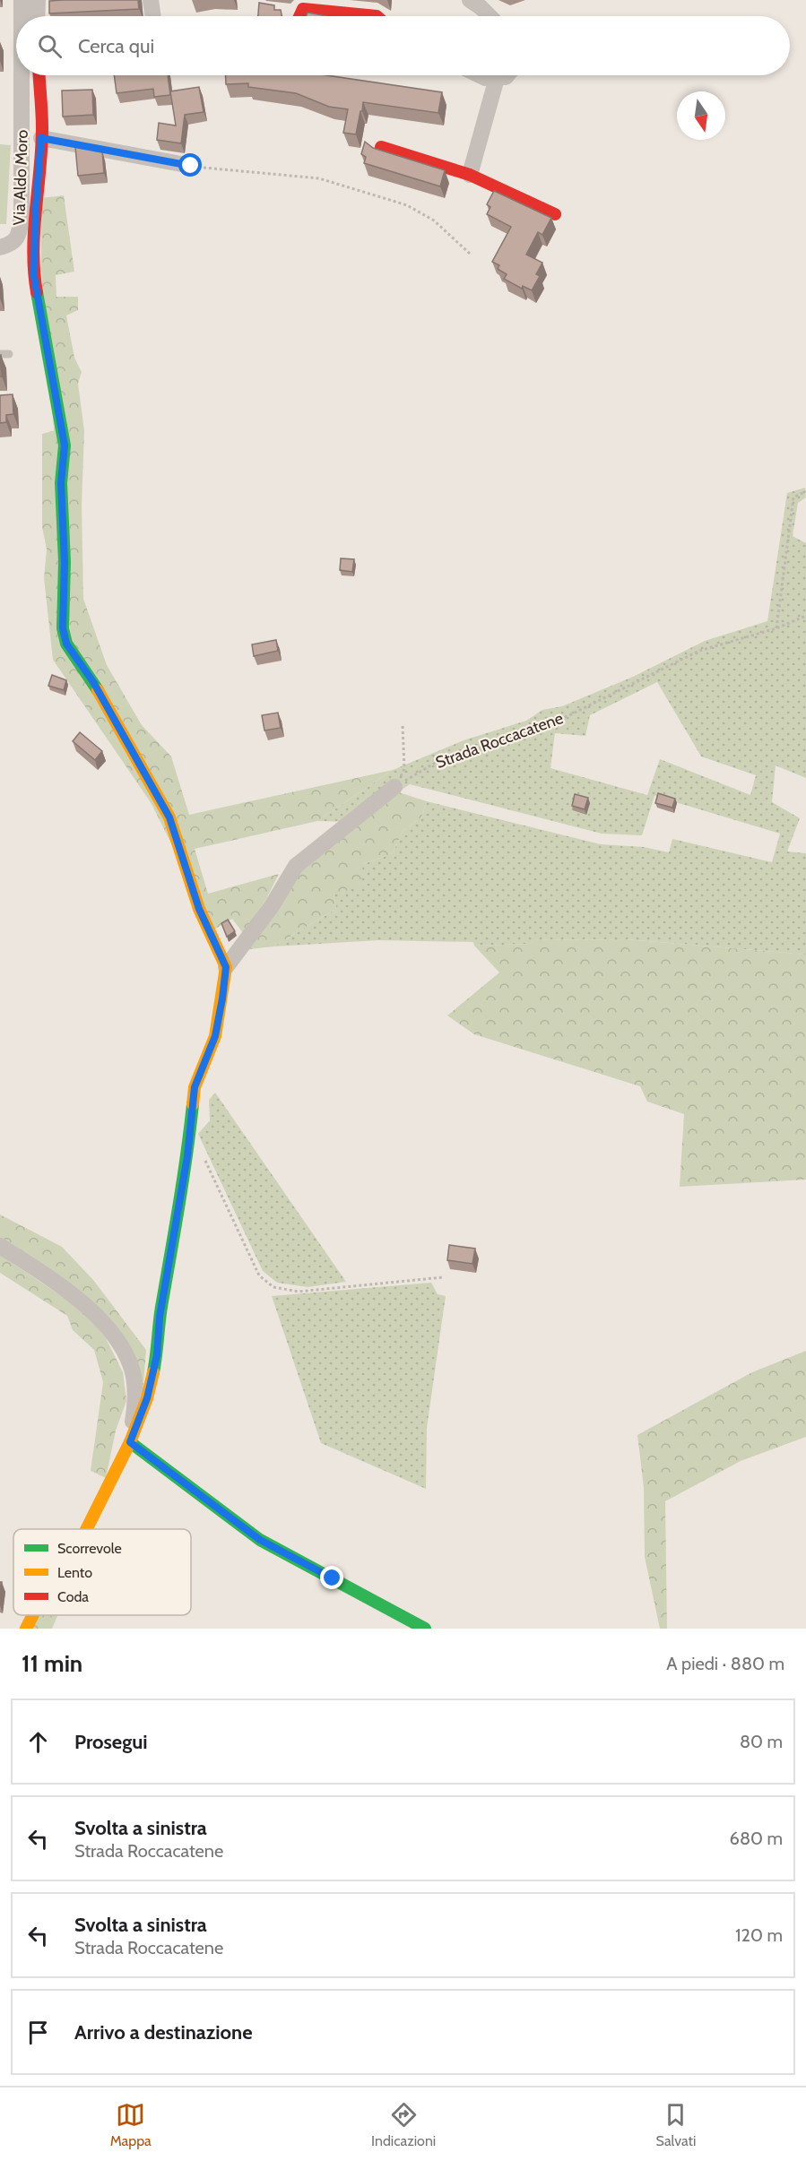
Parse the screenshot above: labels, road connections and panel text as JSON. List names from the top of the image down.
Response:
{
  "streets": {
    "street": ["Via Aldo Moro"],
    "path": ["Strada Roccacatene"]
  },
  "legend": ["Scorrevole", "Lento", "Coda"],
  "north": "bottom",
  "page": {
    "search": "Cerca qui",
    "heading": ["11 min", "A piedi · 880 m"],
    "list": [
      ["Prosegui", "80 m"],
      ["Svolta a sinistra", "Strada Roccacatene", "680 m"],
      ["Svolta a sinistra", "Strada Roccacatene", "120 m"],
      "Arrivo a destinazione"
    ],
    "nav": ["Mappa", "Indicazioni", "Salvati"]
  }
}
